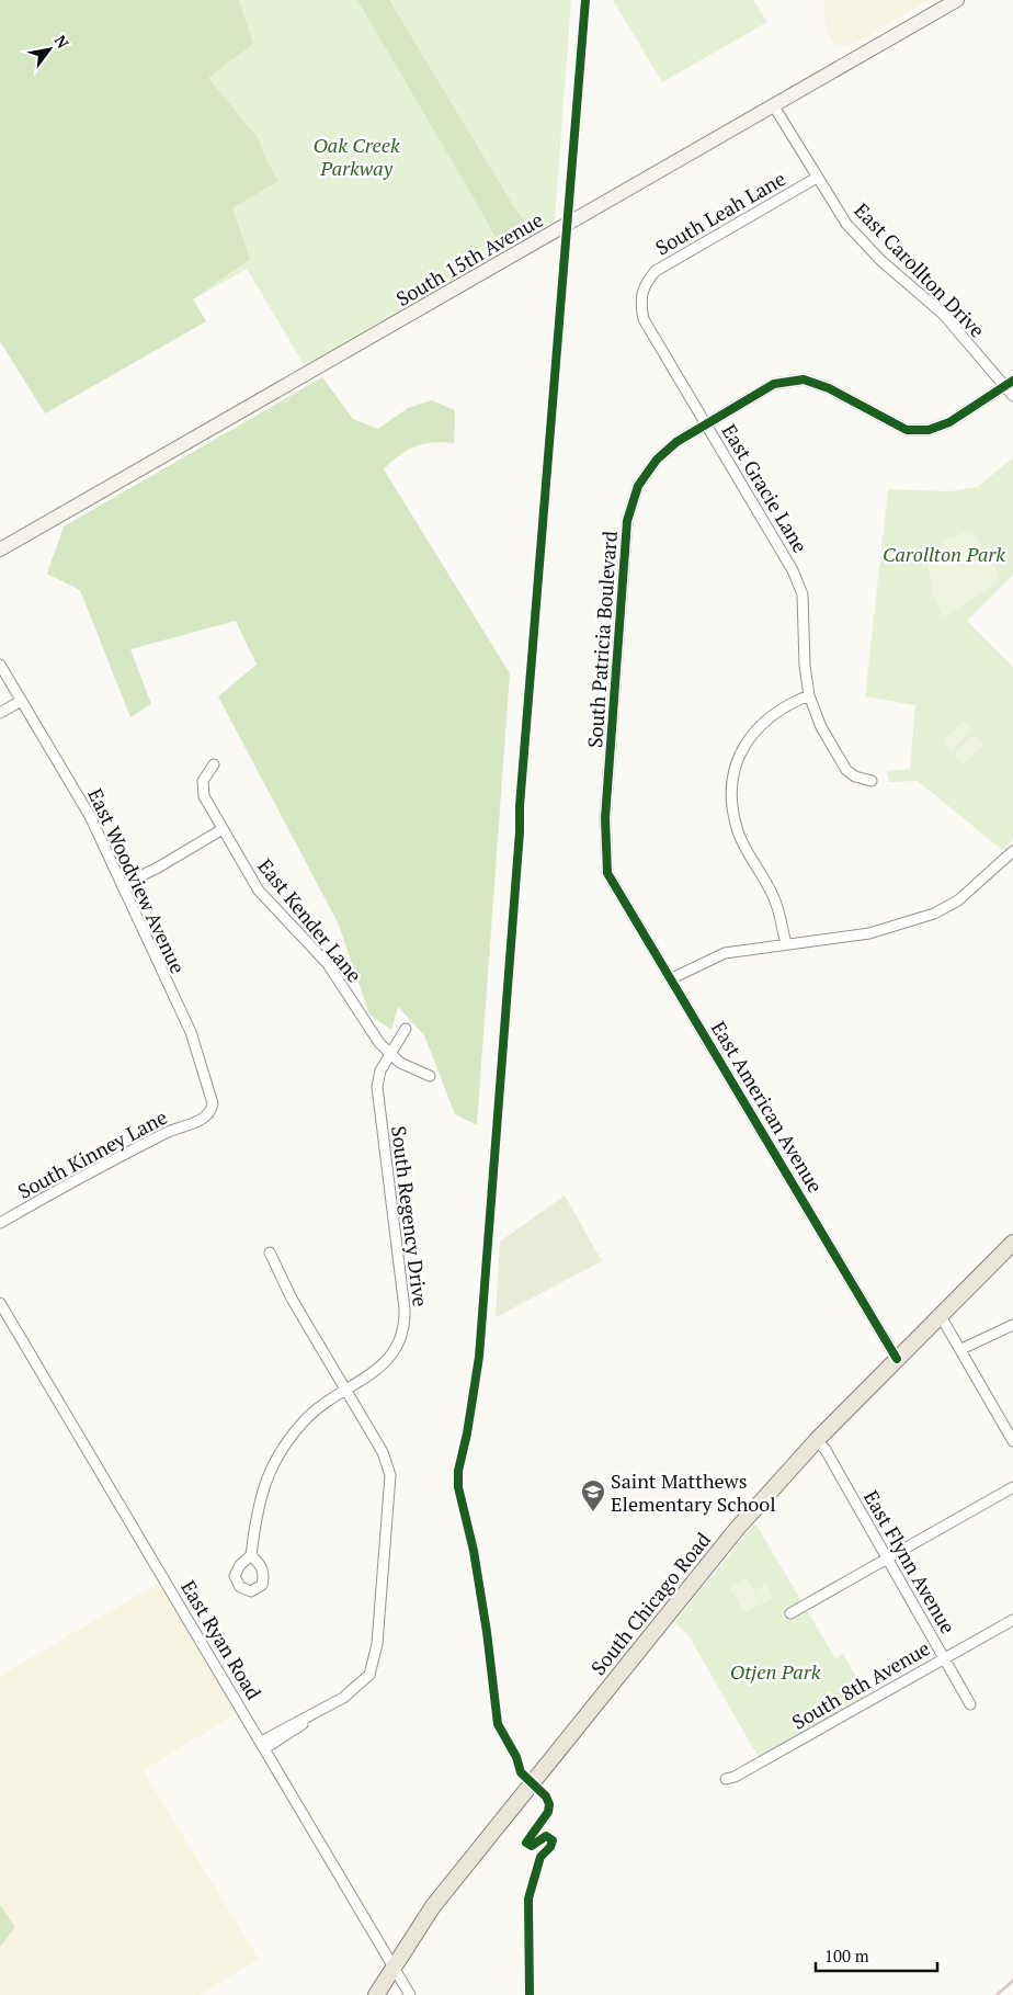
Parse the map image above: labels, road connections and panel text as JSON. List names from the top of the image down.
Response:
{
  "streets": {
    "main road": ["South Chicago Road"],
    "street": [
      "South Leah Lane",
      "South 15th Avenue",
      "East Carollton Drive",
      "East Gracie Lane",
      "South Patricia Boulevard",
      "East Woodview Avenue",
      "East Kender Lane",
      "East American Avenue",
      "South Kinney Lane",
      "South Regency Drive",
      "East Flynn Avenue",
      "East Ryan Road",
      "South 8th Avenue"
    ]
  },
  "crossings": [
    ["South Leah Lane", "East Carollton Drive"],
    ["South Leah Lane", "East Gracie Lane"],
    ["South 15th Avenue", "East Carollton Drive"],
    ["East Carollton Drive", "South Patricia Boulevard"],
    ["East Gracie Lane", "South Patricia Boulevard"],
    ["South Patricia Boulevard", "East American Avenue"],
    ["East Woodview Avenue", "South Kinney Lane"],
    ["East Kender Lane", "South Regency Drive"],
    ["East American Avenue", "South Chicago Road"],
    ["East Flynn Avenue", "South Chicago Road"],
    ["East Flynn Avenue", "South 8th Avenue"],
    ["South Chicago Road", "East Ryan Road"]
  ],
  "parks": ["Oak Creek Parkway", "Carollton Park", "Otjen Park"],
  "places": {
    "school or university": ["Saint Matthews Elementary School"]
  },
  "scale_bar": "100 m",
  "north": "top right"
}
